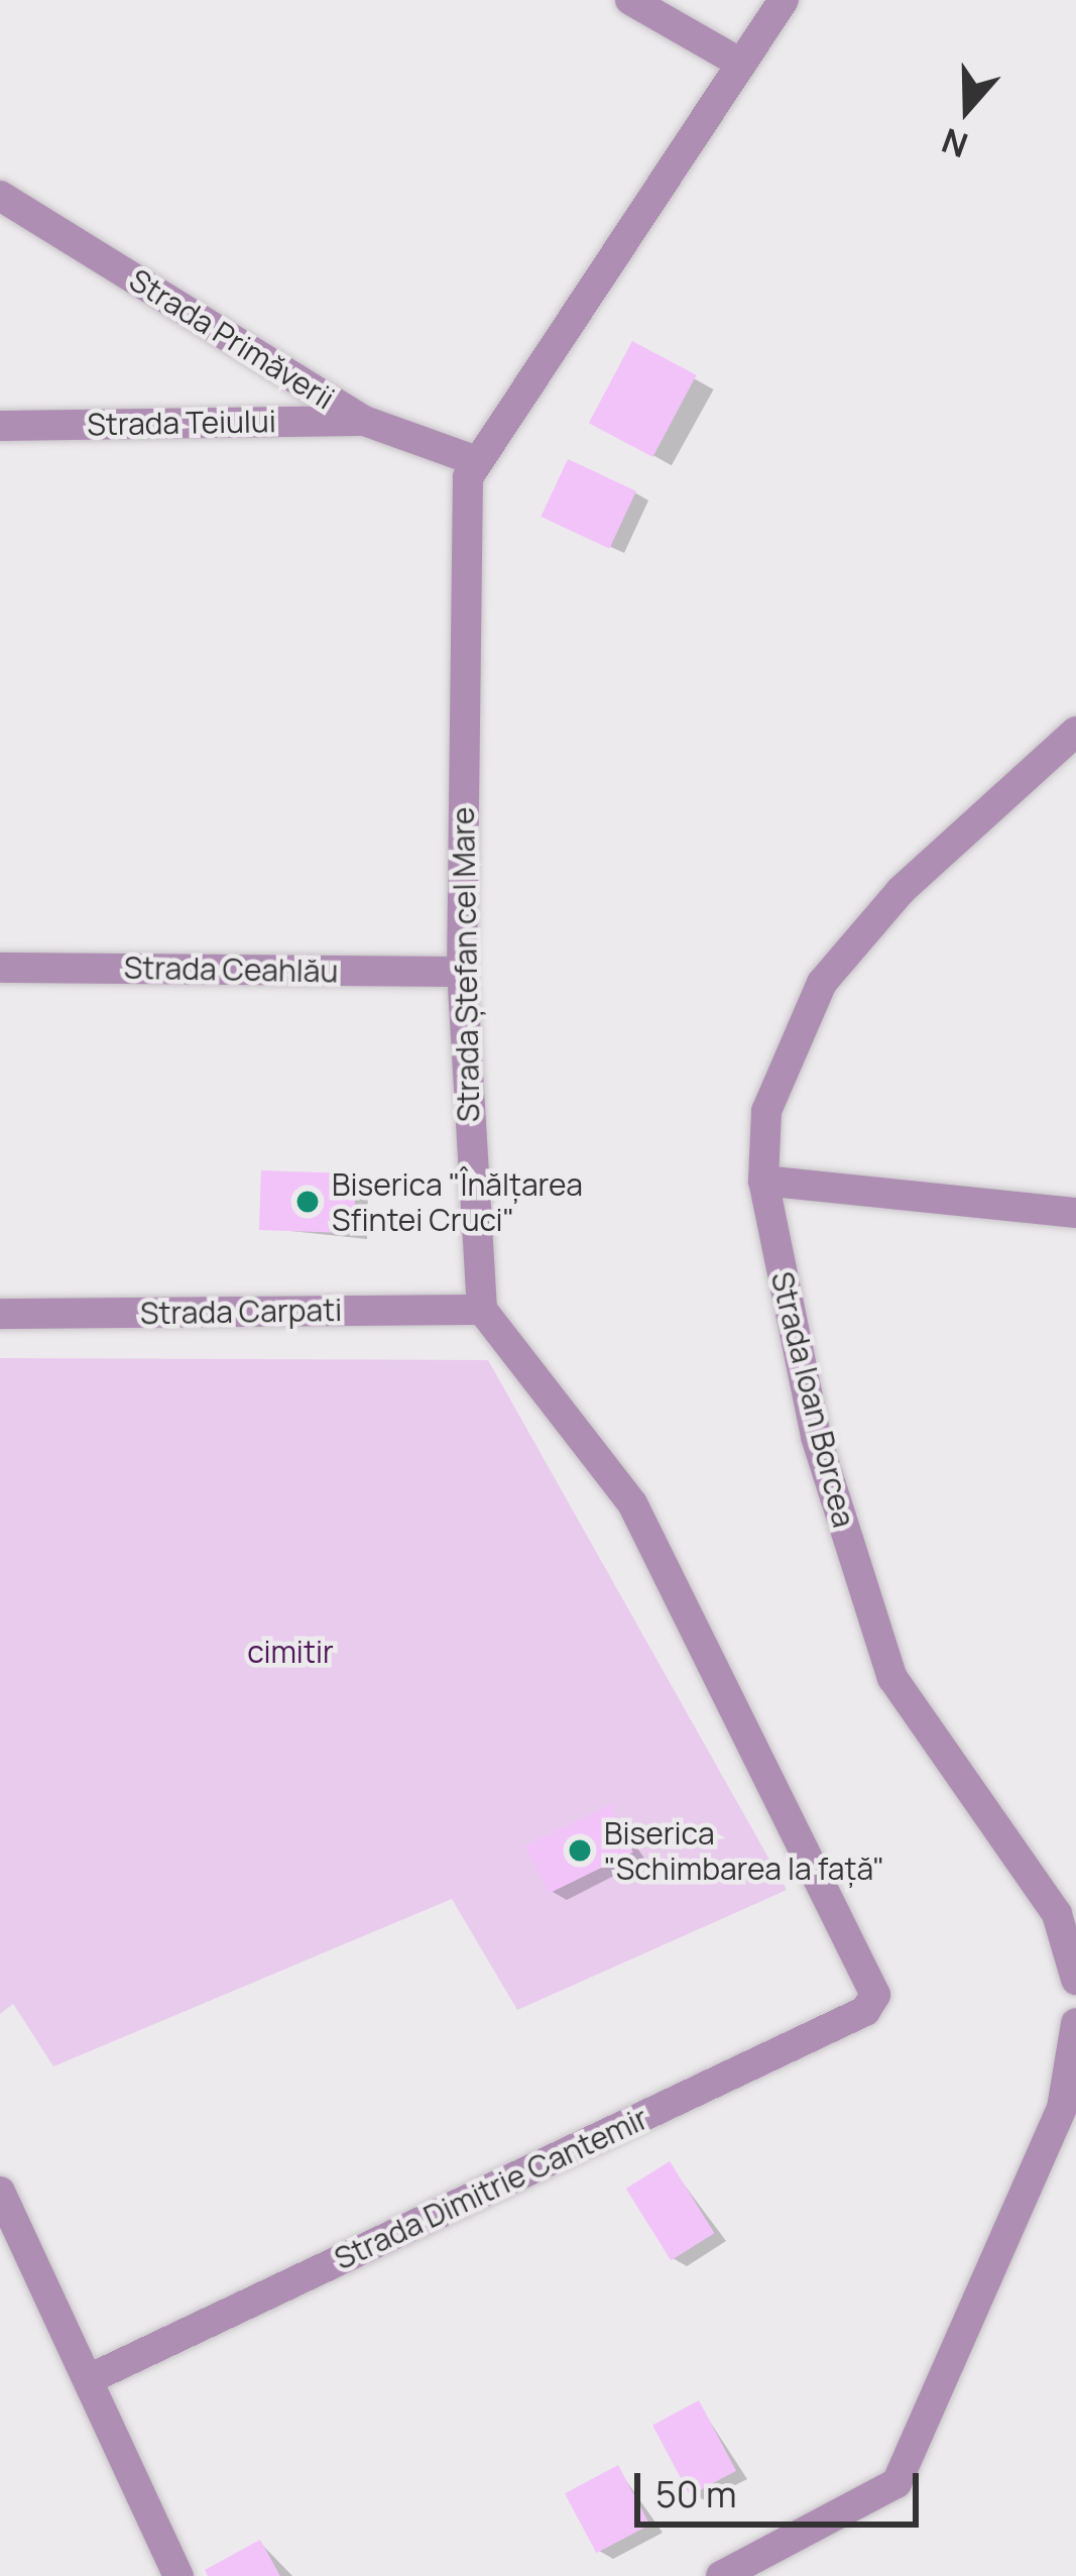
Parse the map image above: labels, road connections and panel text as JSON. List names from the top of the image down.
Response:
{
  "streets": {
    "street": [
      "Strada Primăverii",
      "Strada Teiului",
      "Strada Ștefan cel Mare",
      "Strada Ceahlău",
      "Strada Carpati",
      "Strada Ioan Borcea",
      "Strada Dimitrie Cantemir"
    ]
  },
  "crossings": [
    ["Strada Primăverii", "Strada Teiului"],
    ["Strada Primăverii", "Strada Ștefan cel Mare"],
    ["Strada Ștefan cel Mare", "Strada Ceahlău"],
    ["Strada Ștefan cel Mare", "Strada Carpati"],
    ["Strada Ștefan cel Mare", "Strada Dimitrie Cantemir"],
    ["Strada Carpati", "Strada Dimitrie Cantemir"]
  ],
  "parks": ["cimitir"],
  "places": ["Biserica \"Înălțarea Sfintei Cruci\"", "Biserica \"Schimbarea la față\""],
  "scale_bar": "50 m",
  "north": "bottom"
}
